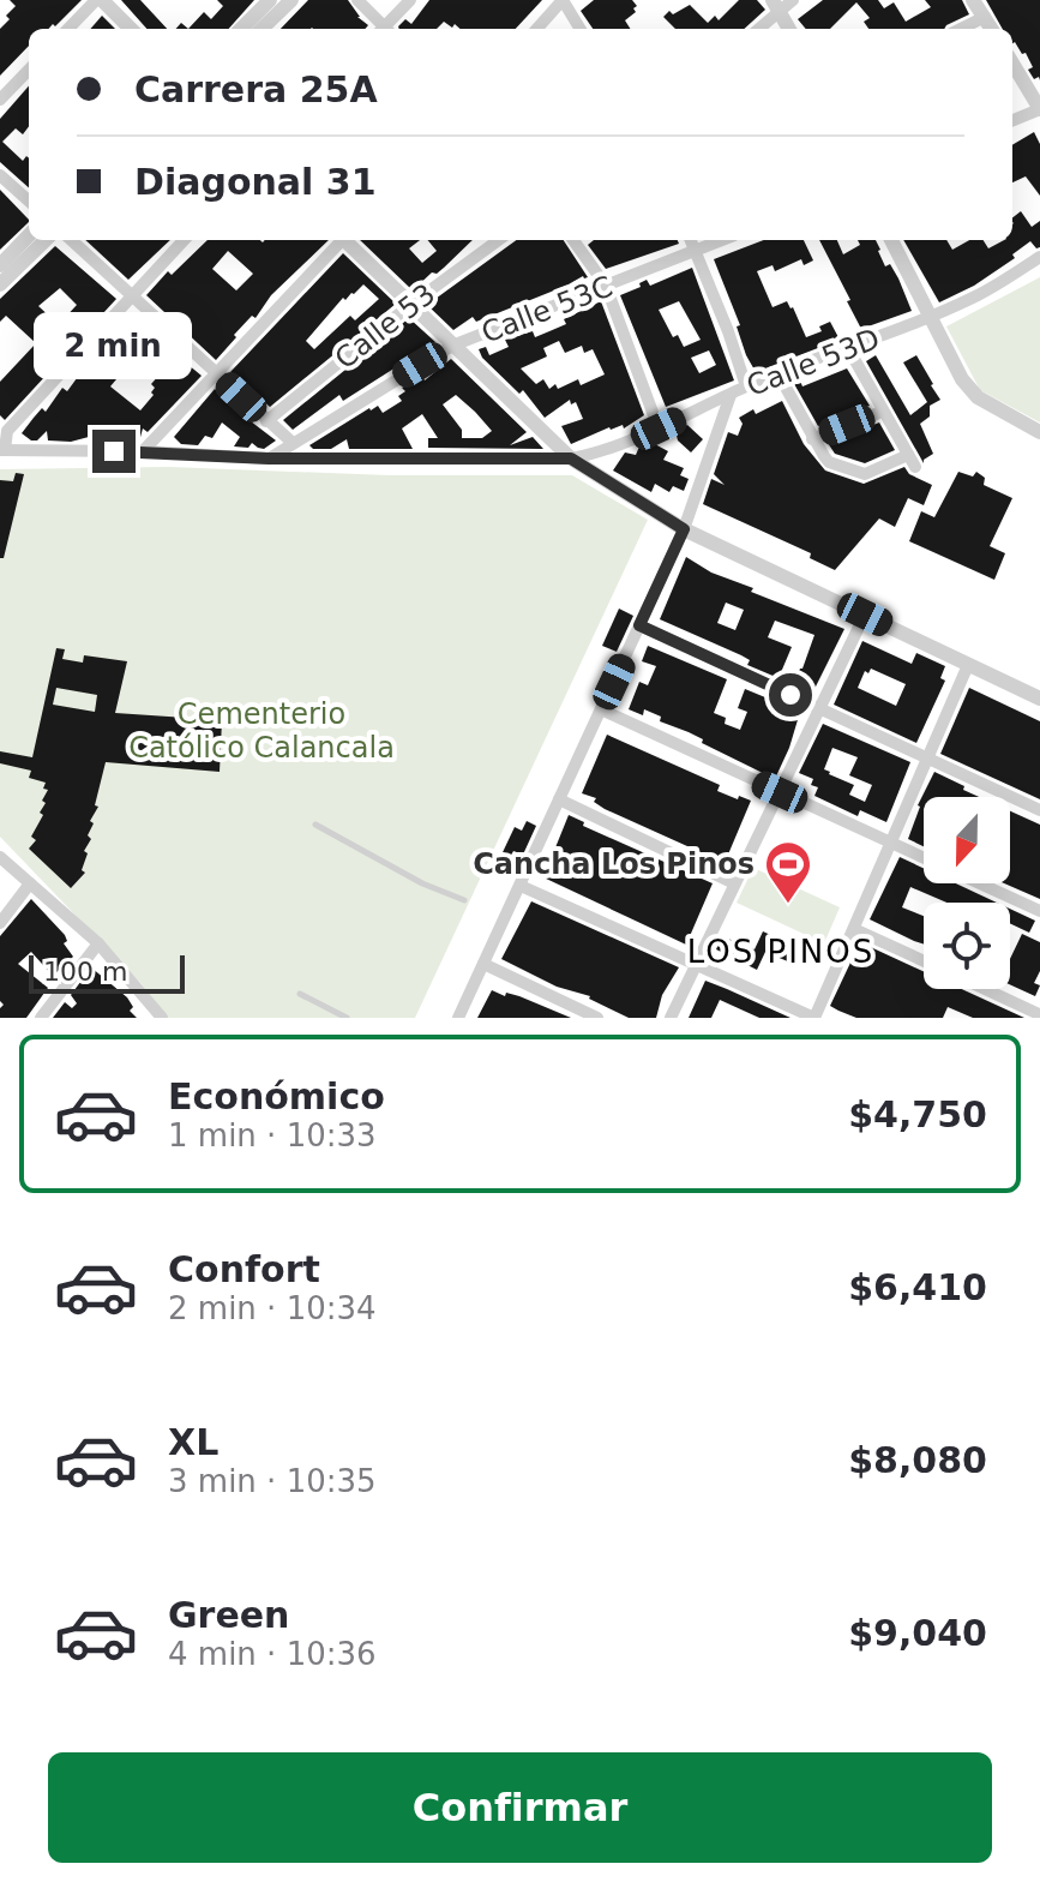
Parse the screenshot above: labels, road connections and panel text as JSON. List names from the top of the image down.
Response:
{
  "streets": {
    "street": ["Calle 53C", "Calle 53", "Calle 53D"]
  },
  "districts": ["LOS PINOS"],
  "parks": ["Cementerio Católico Calancala"],
  "places": {
    "sports": ["Cancha Los Pinos"]
  },
  "scale_bar": "100 m",
  "north": "bottom",
  "page": {
    "banner": ["Carrera 25A", "Diagonal 31"],
    "bubble": "2 min",
    "scale": "100 m",
    "list": [
      {
        "name": "Económico",
        "note": "1 min · 10:33",
        "value": "$4,750"
      },
      {
        "name": "Confort",
        "note": "2 min · 10:34",
        "value": "$6,410"
      },
      {
        "name": "XL",
        "note": "3 min · 10:35",
        "value": "$8,080"
      },
      {
        "name": "Green",
        "note": "4 min · 10:36",
        "value": "$9,040"
      }
    ],
    "buttons": "Confirmar"
  }
}
